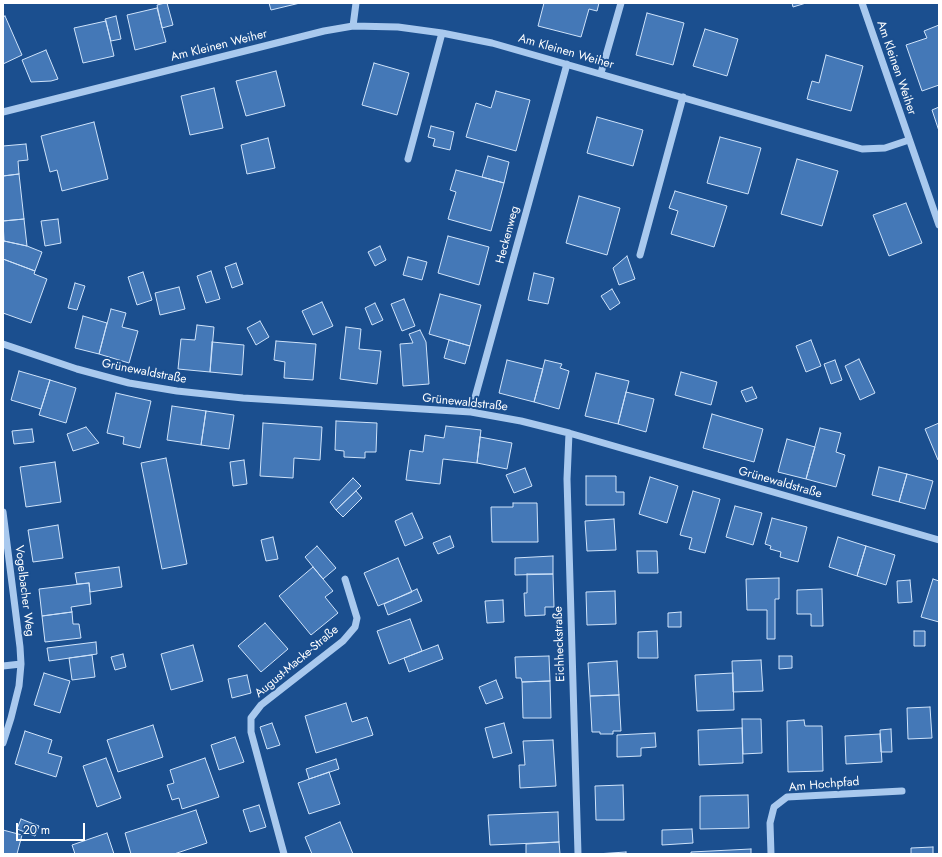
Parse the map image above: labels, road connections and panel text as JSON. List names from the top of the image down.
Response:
{
  "streets": {
    "street": [
      "Am Kleinen Weiher",
      "Heckenweg",
      "Grünewaldstraße",
      "Vogelbacher Weg",
      "Eichheckstraße",
      "August-Macke-Straße",
      "Am Hochpfad"
    ]
  },
  "crossings": [
    ["Am Kleinen Weiher", "Heckenweg"],
    ["Heckenweg", "Grünewaldstraße"],
    ["Grünewaldstraße", "Eichheckstraße"]
  ],
  "scale_bar": "20 m"
}
